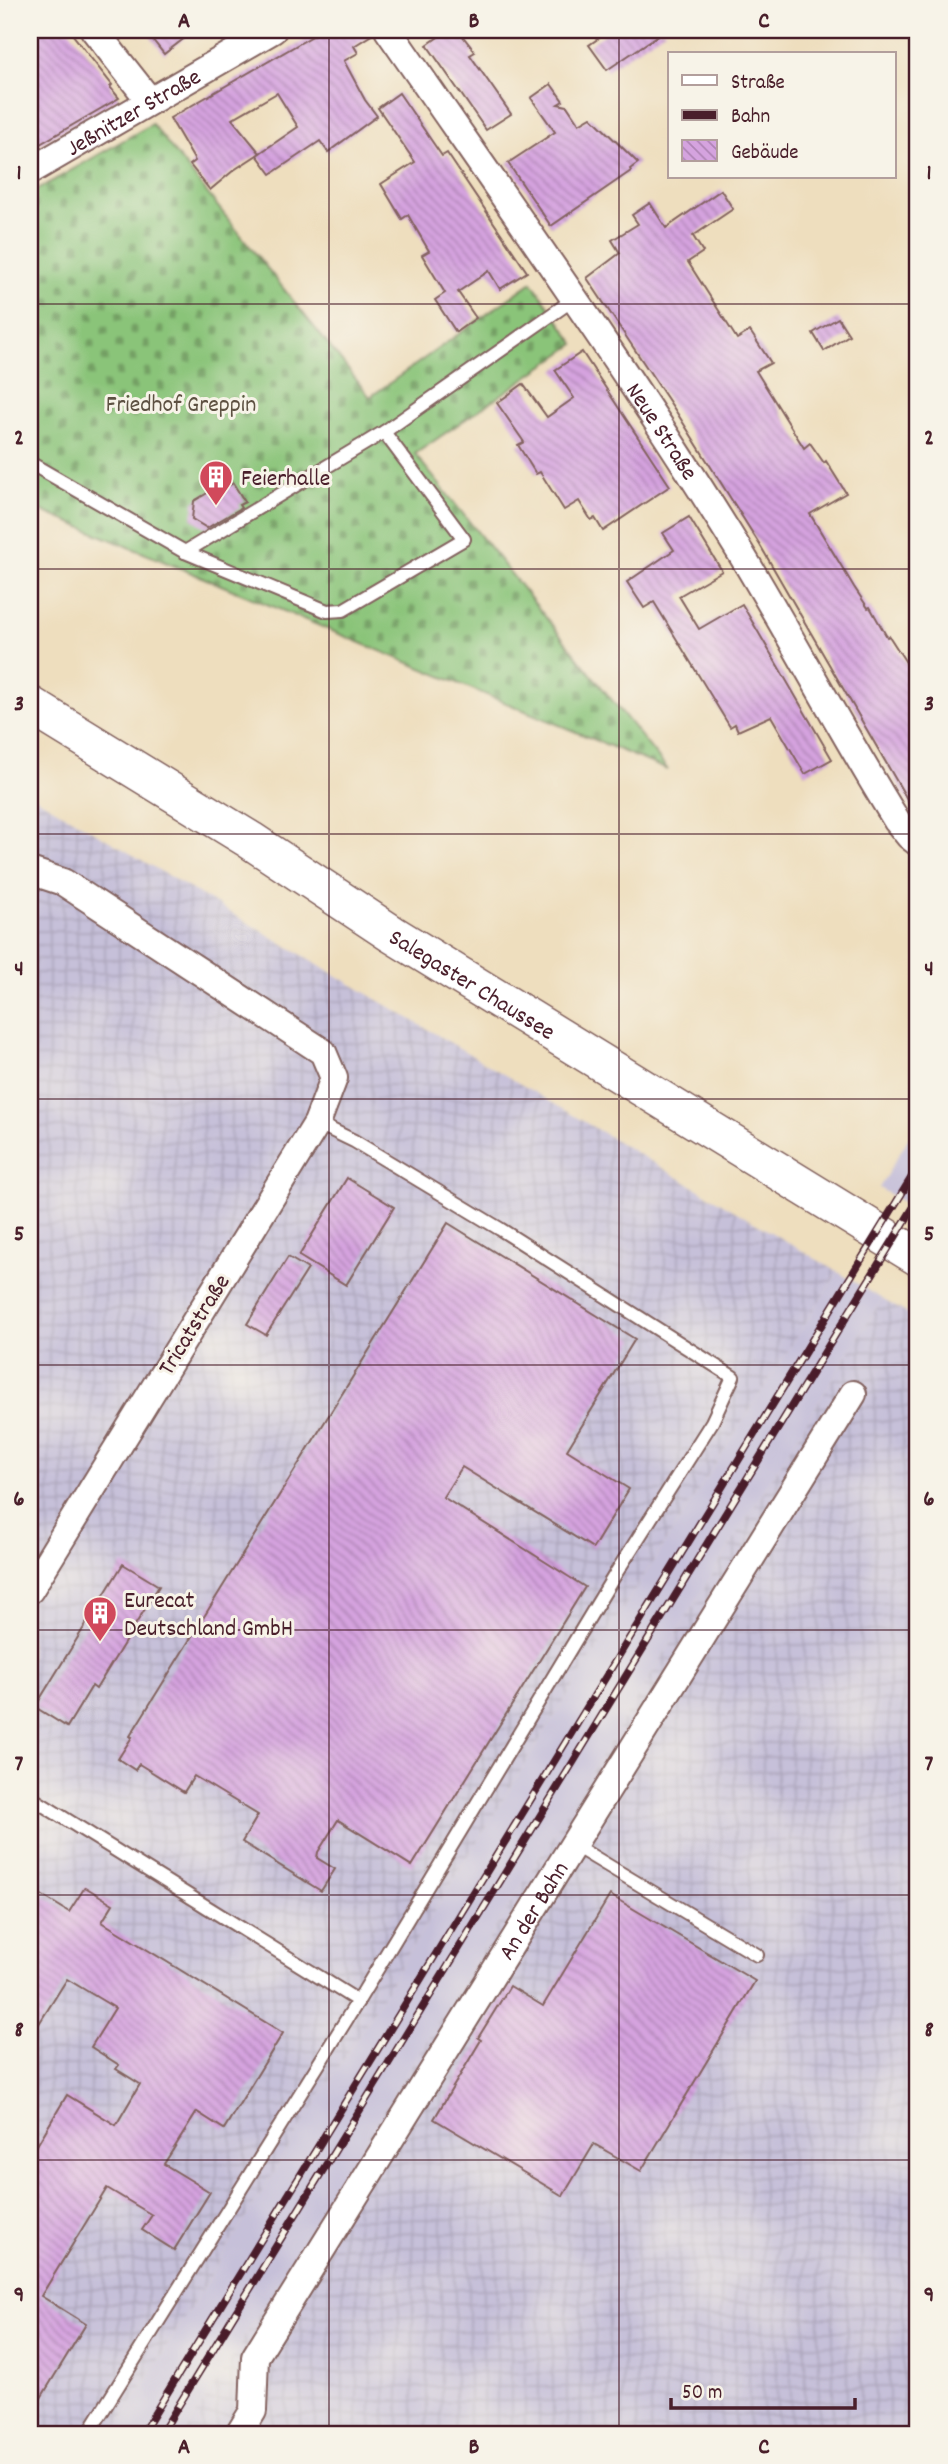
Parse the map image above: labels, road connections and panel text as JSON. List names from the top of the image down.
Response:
{
  "streets": {
    "main road": ["Salegaster Chaussee"],
    "street": [
      "Jeßnitzer Straße",
      "Neue Straße",
      "Tricatstraße",
      "An der Bahn"
    ]
  },
  "parks": ["Friedhof Greppin"],
  "places": {
    "building": ["Feierhalle", "Eurecat Deutschland GmbH"]
  },
  "legend": ["Straße", "Bahn", "Gebäude"],
  "scale_bar": "50 m",
  "grid": {
    "columns": ["A", "B", "C"],
    "rows": [
      "1",
      "2",
      "3",
      "4",
      "5",
      "6",
      "7",
      "8",
      "9"
    ]
  }
}
